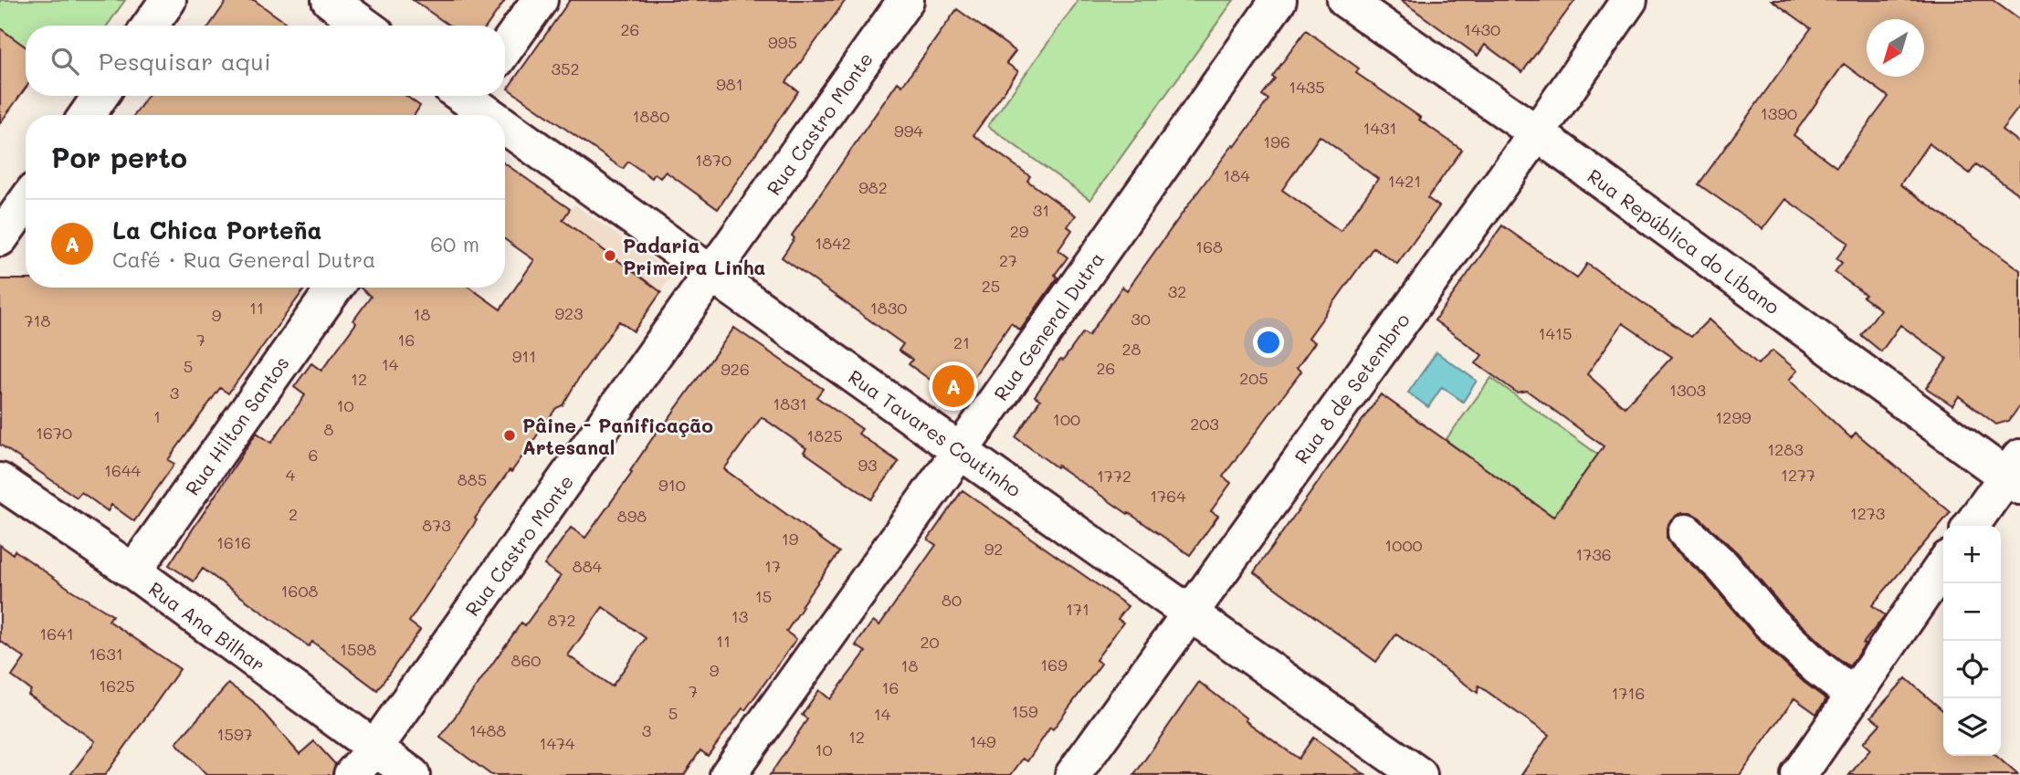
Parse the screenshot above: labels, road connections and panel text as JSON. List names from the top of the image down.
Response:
{
  "streets": {
    "street": [
      "Rua Castro Monte",
      "Rua República do Líbano",
      "Rua General Dutra",
      "Rua 8 de Setembro",
      "Rua Hilton Santos",
      "Rua Tavares Coutinho",
      "Rua Ana Bilhar"
    ]
  },
  "crossings": [
    ["Rua Castro Monte", "Rua Tavares Coutinho"],
    ["Rua Castro Monte", "Rua Ana Bilhar"],
    ["Rua República do Líbano", "Rua 8 de Setembro"],
    ["Rua General Dutra", "Rua Tavares Coutinho"],
    ["Rua 8 de Setembro", "Rua Tavares Coutinho"],
    ["Rua Hilton Santos", "Rua Ana Bilhar"]
  ],
  "places": ["Padaria Primeira Linha", "Pâine - Panificação Artesanal"],
  "house_numbers": [
    "26",
    "1430",
    "995",
    "352",
    "981",
    "1435",
    "1390",
    "1880",
    "1431",
    "994",
    "196",
    "1870",
    "184",
    "1421",
    "982",
    "31",
    "29",
    "1842",
    "168",
    "27",
    "25",
    "32",
    "11",
    "1830",
    "923",
    "18",
    "9",
    "30",
    "718",
    "1415",
    "7",
    "16",
    "21",
    "28",
    "911",
    "14",
    "5",
    "26",
    "926",
    "205",
    "12",
    "1303",
    "3",
    "1831",
    "10",
    "1",
    "1299",
    "100",
    "203",
    "8",
    "1670",
    "1825",
    "1283",
    "6",
    "93",
    "1644",
    "4",
    "1277",
    "1772",
    "885",
    "910",
    "1764",
    "1273",
    "2",
    "898",
    "873",
    "19",
    "1616",
    "1000",
    "92",
    "1736",
    "884",
    "17",
    "1608",
    "15",
    "80",
    "171",
    "13",
    "872",
    "1641",
    "11",
    "20",
    "1598",
    "1631",
    "860",
    "169",
    "18",
    "9",
    "1625",
    "16",
    "7",
    "1716",
    "159",
    "5",
    "14",
    "1488",
    "3",
    "1597",
    "12",
    "149",
    "1474",
    "10"
  ],
  "north": "bottom left",
  "page": {
    "search": "Pesquisar aqui",
    "heading": "Por perto",
    "list": [
      {
        "mark": "A",
        "name": "La Chica Porteña",
        "note": "Café · Rua General Dutra",
        "value": "60 m"
      }
    ],
    "pins": "A",
    "map_buttons": ["+", "−"]
  }
}
